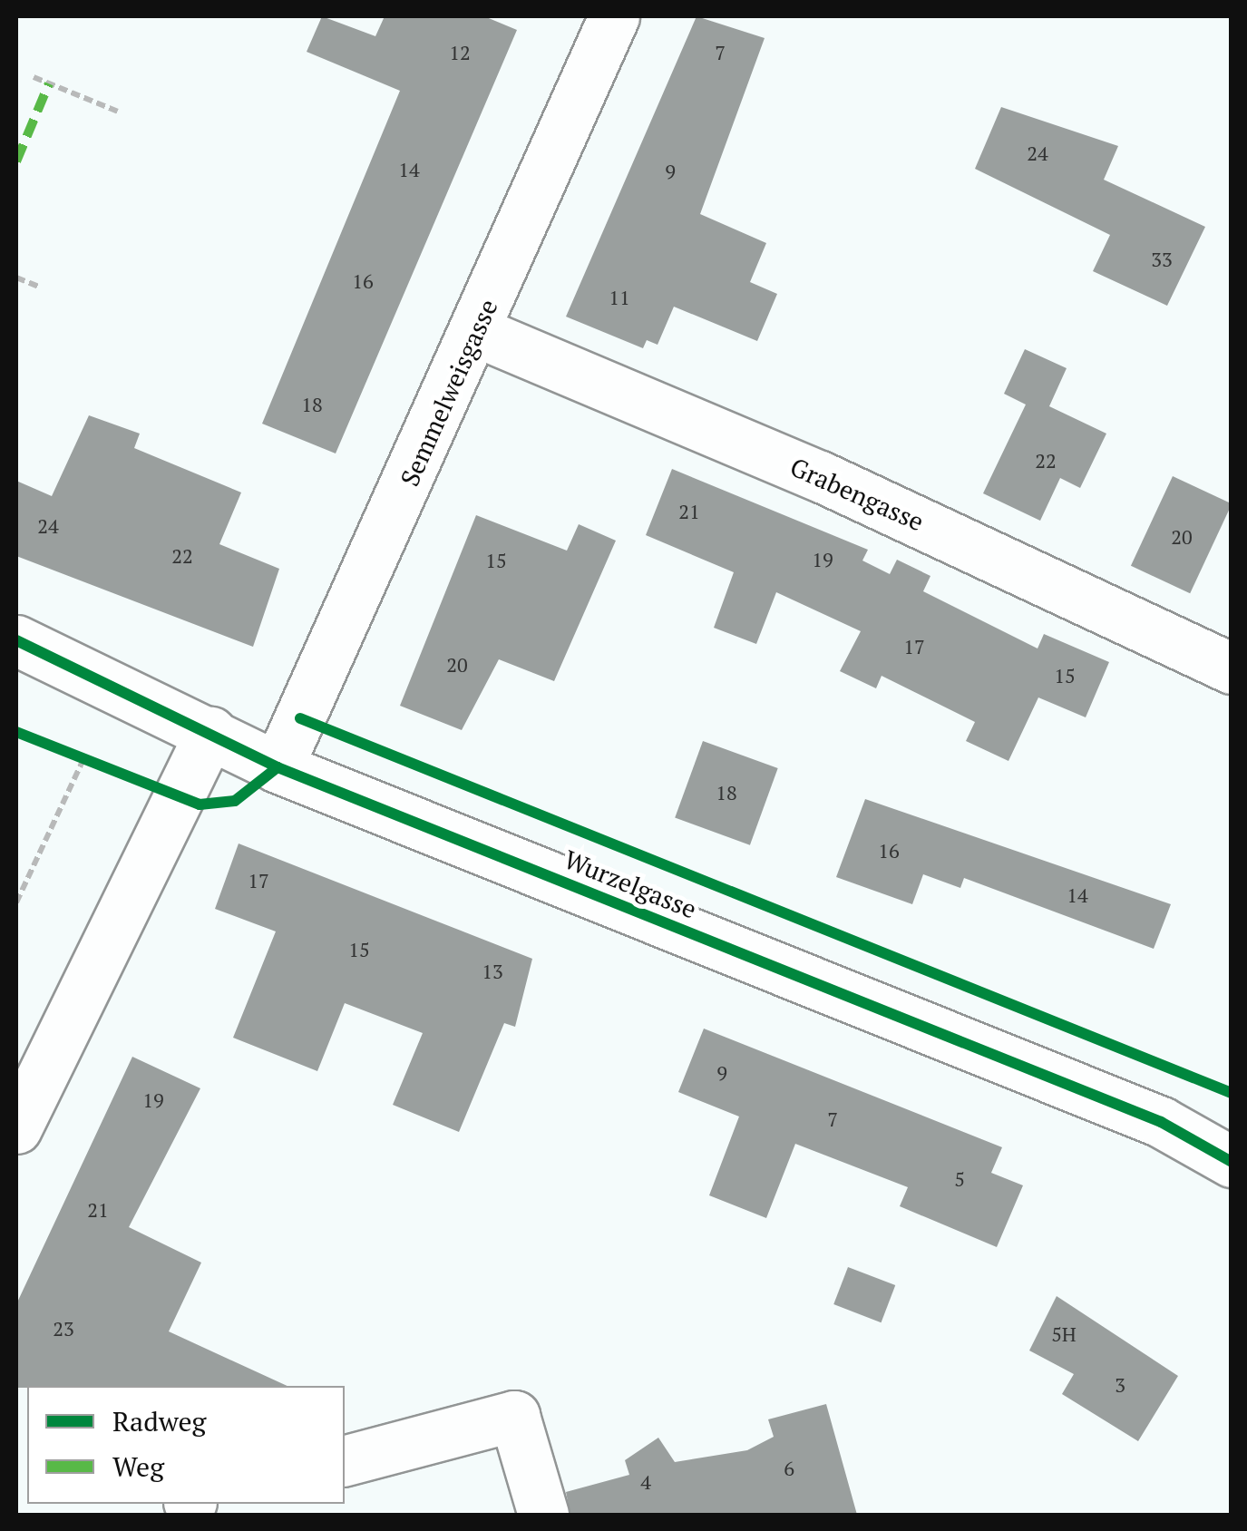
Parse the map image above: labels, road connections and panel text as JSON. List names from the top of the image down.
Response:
{
  "streets": {
    "street": ["Semmelweisgasse", "Grabengasse", "Wurzelgasse"]
  },
  "crossings": [
    ["Semmelweisgasse", "Grabengasse"],
    ["Semmelweisgasse", "Wurzelgasse"]
  ],
  "house_numbers": [
    "12",
    "7",
    "24",
    "14",
    "9",
    "33",
    "16",
    "11",
    "18",
    "22",
    "21",
    "24",
    "20",
    "22",
    "19",
    "15",
    "17",
    "20",
    "15",
    "18",
    "16",
    "17",
    "14",
    "15",
    "13",
    "9",
    "19",
    "7",
    "5",
    "21",
    "23",
    "5H",
    "3",
    "6",
    "4"
  ],
  "legend": ["Radweg", "Weg"]
}
